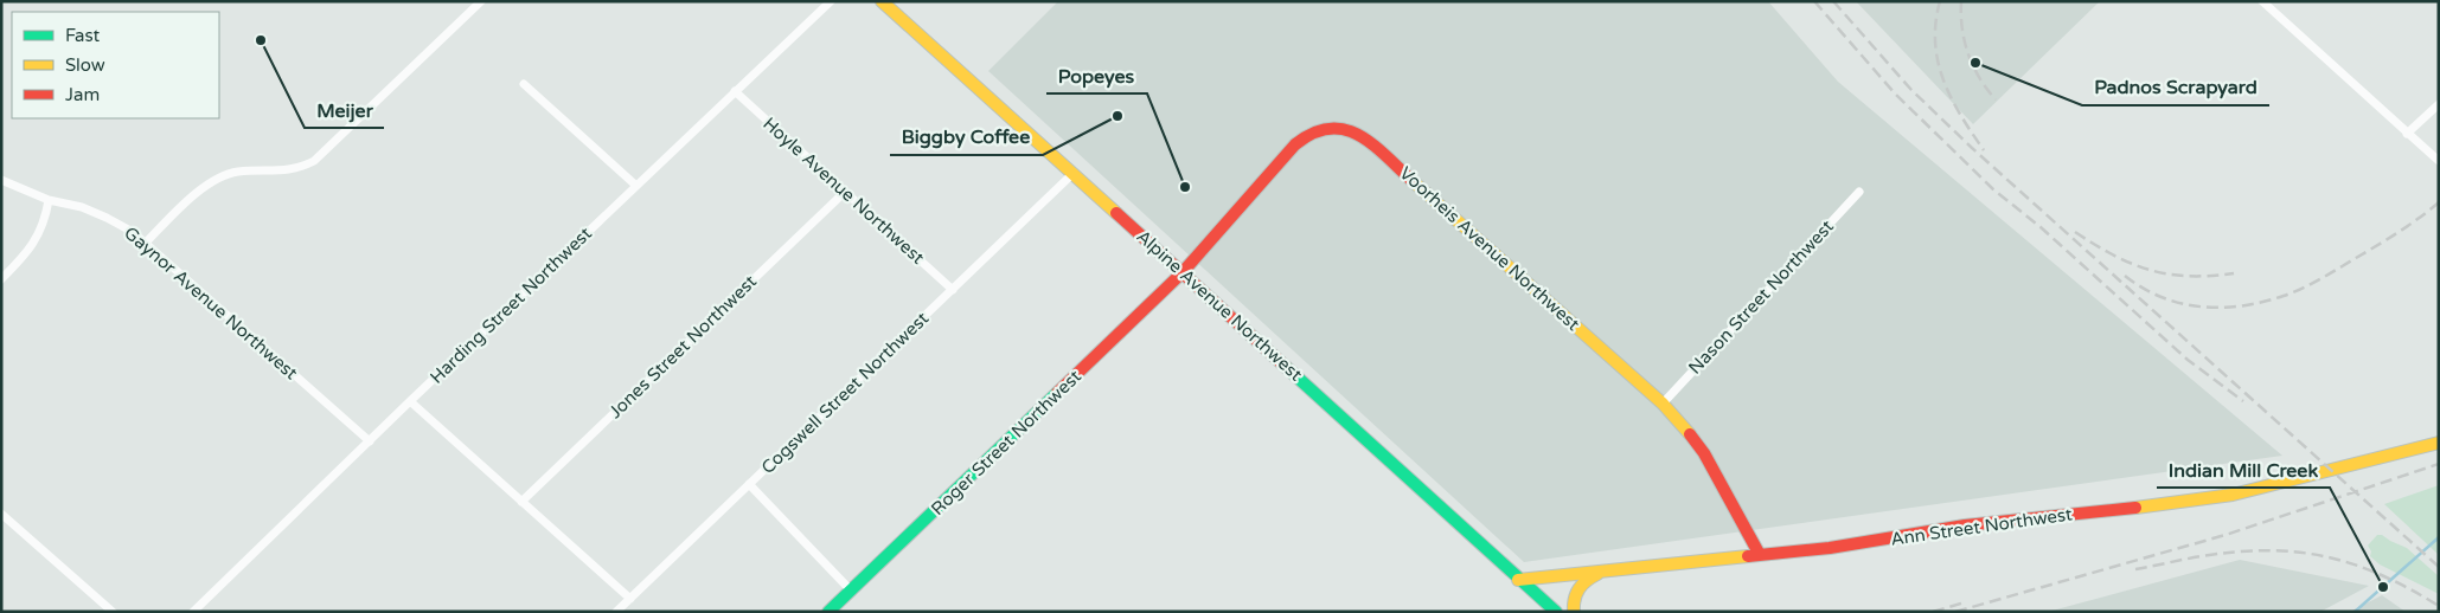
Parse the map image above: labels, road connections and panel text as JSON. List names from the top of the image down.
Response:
{
  "streets": {
    "main road": [
      "Voorheis Avenue Northwest",
      "Alpine Avenue Northwest",
      "Roger Street Northwest",
      "Ann Street Northwest"
    ],
    "street": [
      "Hoyle Avenue Northwest",
      "Nason Street Northwest",
      "Gaynor Avenue Northwest",
      "Harding Street Northwest",
      "Jones Street Northwest",
      "Cogswell Street Northwest"
    ]
  },
  "crossings": [
    ["Hoyle Avenue Northwest", "Harding Street Northwest"],
    ["Hoyle Avenue Northwest", "Jones Street Northwest"],
    ["Hoyle Avenue Northwest", "Cogswell Street Northwest"],
    ["Voorheis Avenue Northwest", "Nason Street Northwest"],
    ["Voorheis Avenue Northwest", "Alpine Avenue Northwest"],
    ["Voorheis Avenue Northwest", "Roger Street Northwest"],
    ["Voorheis Avenue Northwest", "Ann Street Northwest"],
    ["Gaynor Avenue Northwest", "Harding Street Northwest"],
    ["Alpine Avenue Northwest", "Cogswell Street Northwest"],
    ["Alpine Avenue Northwest", "Roger Street Northwest"],
    ["Alpine Avenue Northwest", "Ann Street Northwest"]
  ],
  "places": [
    "Meijer",
    "Padnos Scrapyard",
    "Biggby Coffee",
    "Popeyes",
    "Indian Mill Creek"
  ],
  "legend": ["Fast", "Slow", "Jam"]
}
